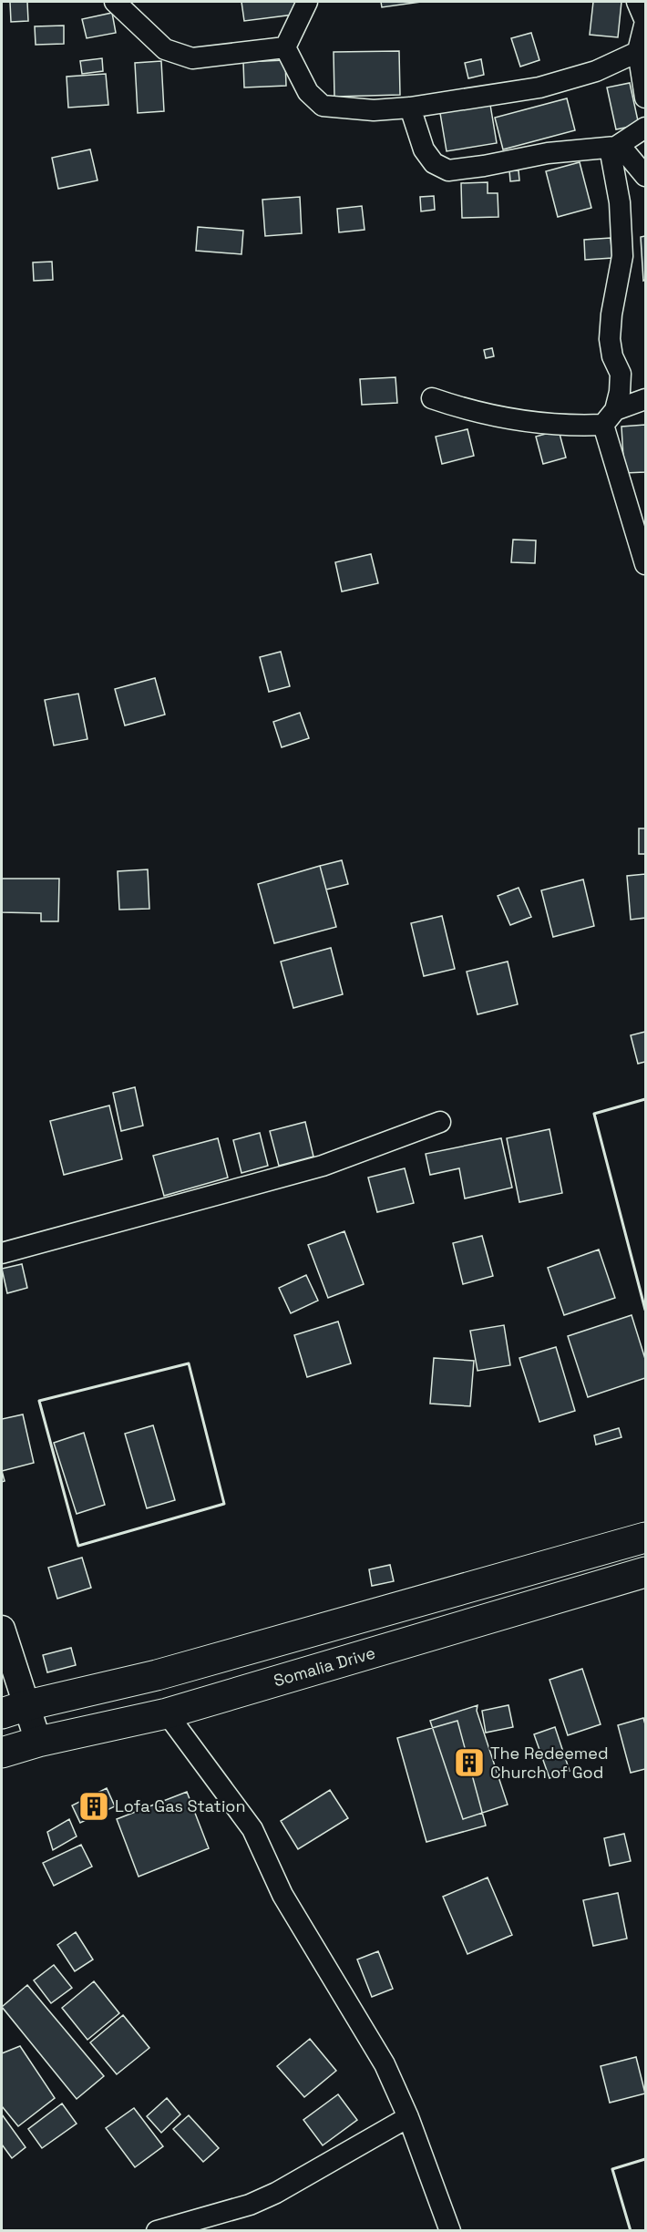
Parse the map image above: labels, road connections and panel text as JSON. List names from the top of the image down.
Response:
{
  "streets": {
    "main road": ["Somalia Drive"]
  },
  "places": {
    "building": ["The Redeemed Church of God", "Lofa Gas Station"]
  }
}
